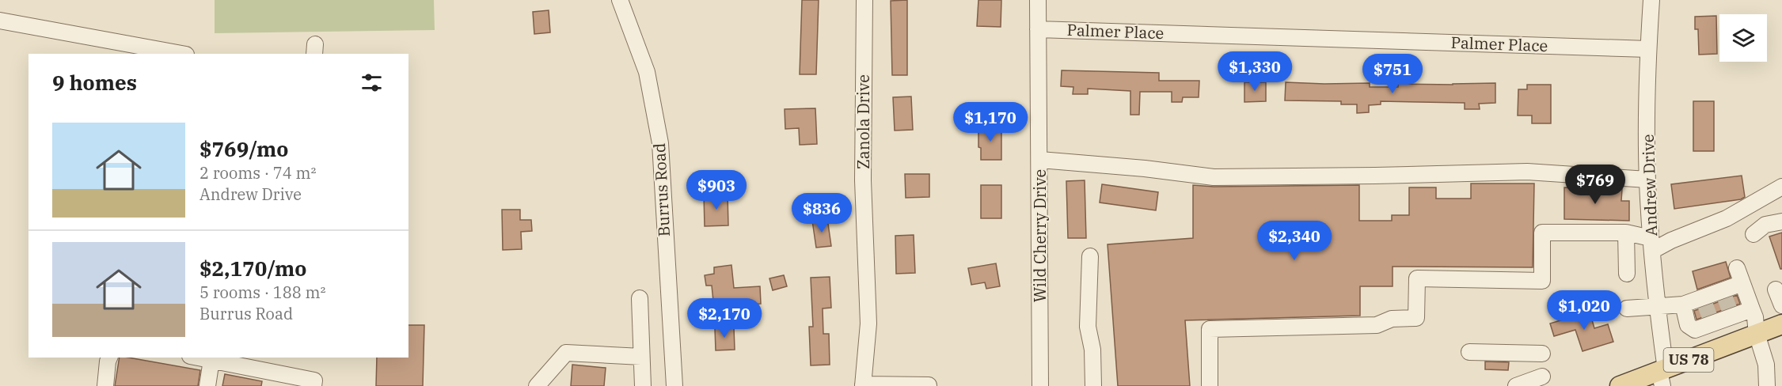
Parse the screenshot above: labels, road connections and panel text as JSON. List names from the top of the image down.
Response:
{
  "streets": {
    "main road": ["US 78"],
    "street": [
      "Palmer Place",
      "Zanola Drive",
      "Andrew Drive",
      "Burrus Road",
      "Wild Cherry Drive"
    ]
  },
  "crossings": [
    ["Palmer Place", "Andrew Drive"],
    ["Palmer Place", "Wild Cherry Drive"],
    ["Andrew Drive", "US 78"]
  ],
  "page": {
    "price": [
      "$1,330",
      "$751",
      "$1,170",
      "$769",
      "$903",
      "$836",
      "$2,340",
      "$1,020",
      "$2,170"
    ],
    "heading": "9 homes",
    "list": [
      {
        "name": "$769/mo",
        "note": "2 rooms · 74 m² · Andrew Drive"
      },
      {
        "name": "$2,170/mo",
        "note": "5 rooms · 188 m² · Burrus Road"
      }
    ]
  }
}
